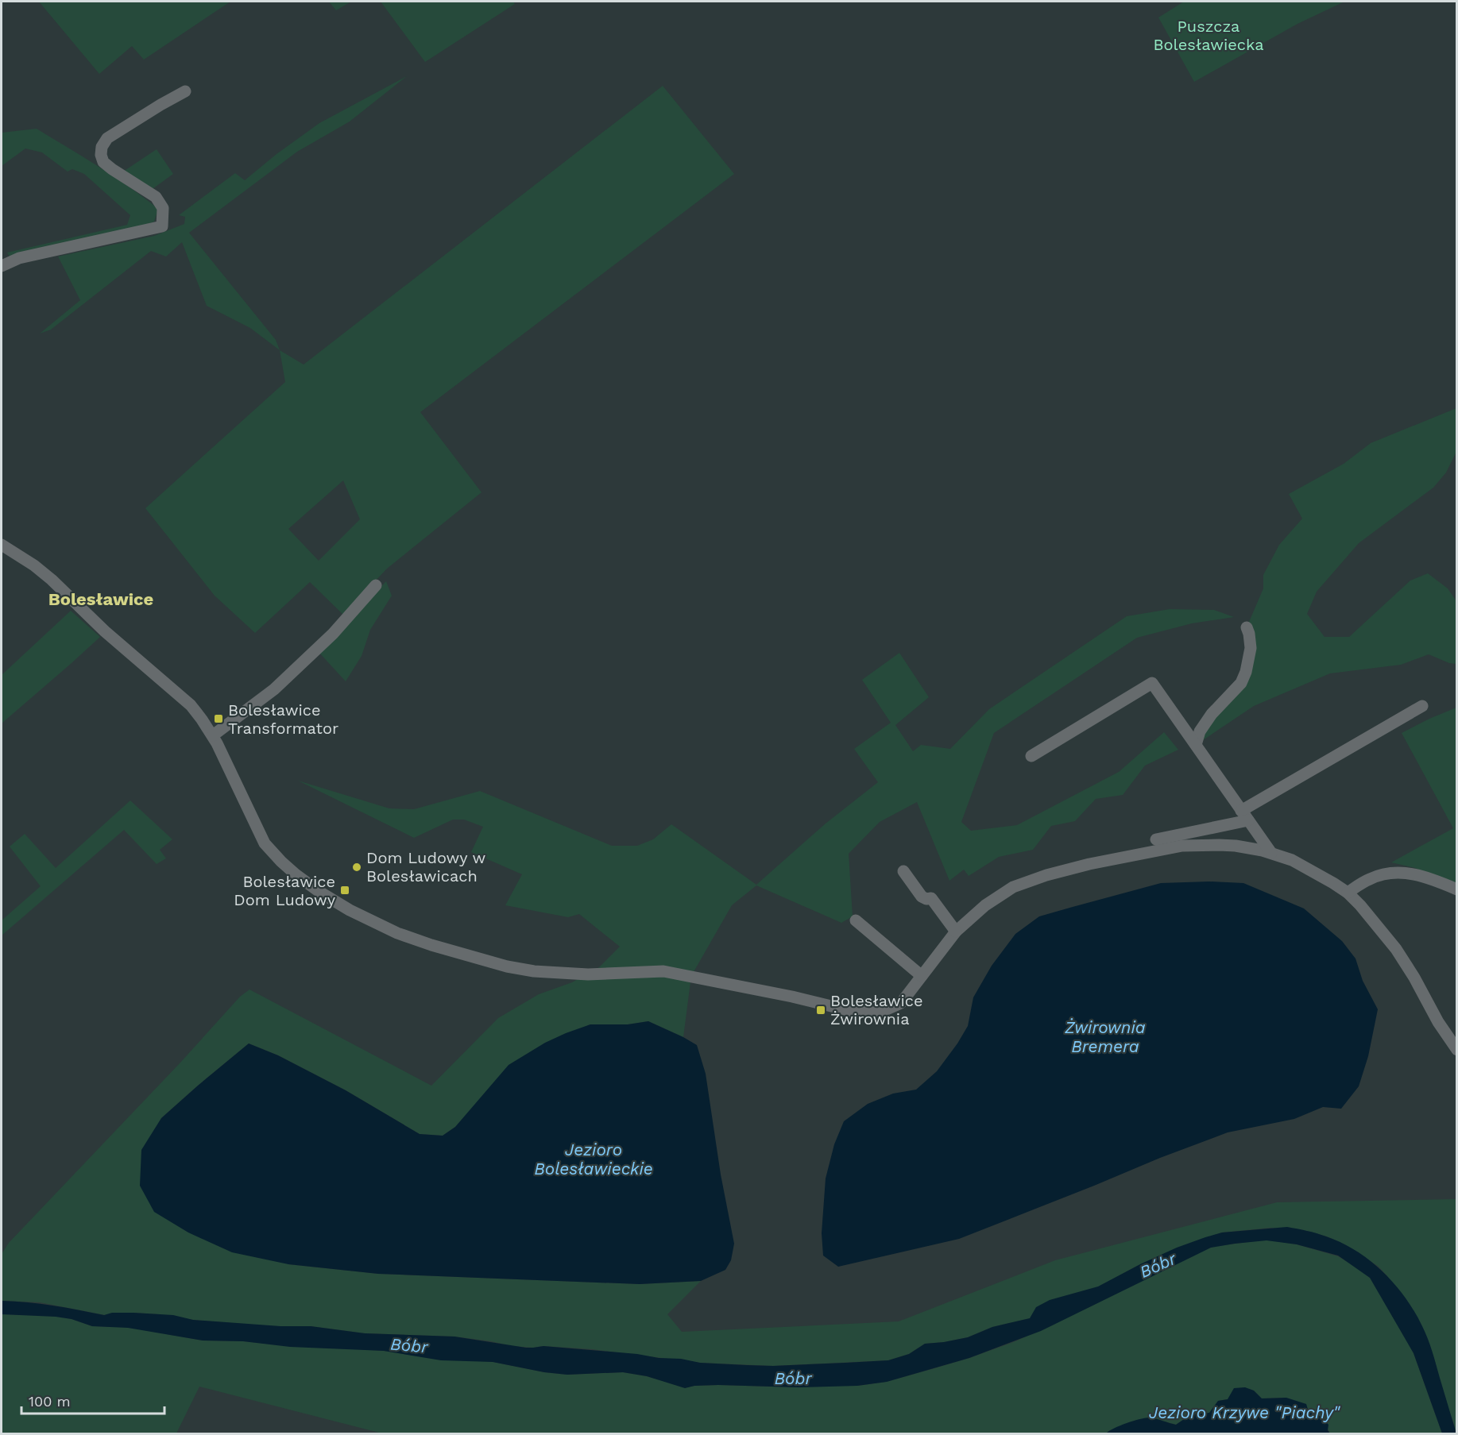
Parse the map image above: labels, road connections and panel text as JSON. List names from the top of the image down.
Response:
{
  "districts": ["Bolesławice"],
  "water": [
    "Żwirownia Bremera",
    "Jezioro Bolesławieckie",
    "Bóbr",
    "Jezioro Krzywe \"Piachy\""
  ],
  "parks": ["Puszcza Bolesławiecka"],
  "places": {
    "transit": ["Bolesławice Transformator", "Bolesławice Dom Ludowy", "Bolesławice Żwirownia"],
    "other": ["Dom Ludowy w Bolesławicach"]
  },
  "scale_bar": "100 m"
}
